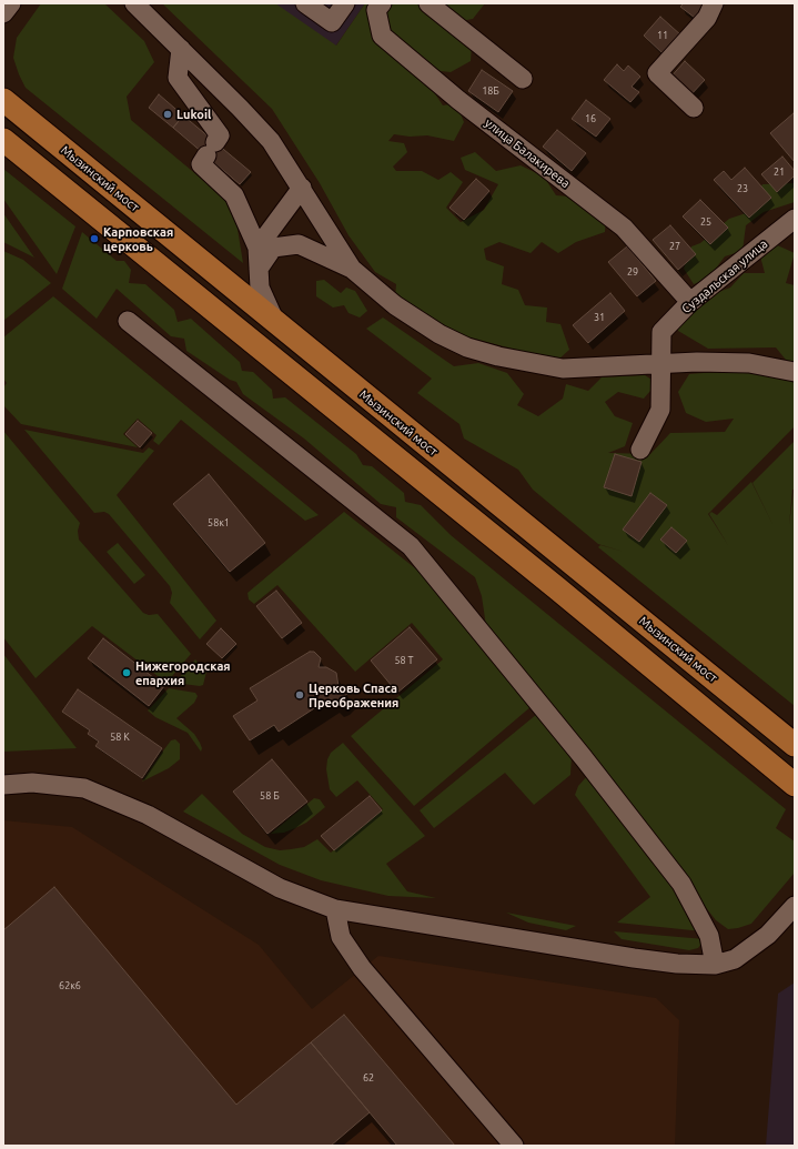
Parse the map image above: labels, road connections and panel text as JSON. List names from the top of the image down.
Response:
{
  "streets": {
    "main road": ["Мызинский мост"],
    "street": ["улица Балакирева", "Суздальская улица"]
  },
  "crossings": [
    ["улица Балакирева", "Суздальская улица"]
  ],
  "places": [
    "Lukoil",
    "Карповская церковь",
    "Нижегородская епархия",
    "Церковь Спаса Преображения"
  ],
  "house_numbers": [
    "11",
    "18Б",
    "16",
    "21",
    "23",
    "25",
    "27",
    "29",
    "31",
    "58к1",
    "58 Т",
    "58 К",
    "58 Б",
    "62к6",
    "62"
  ]
}
